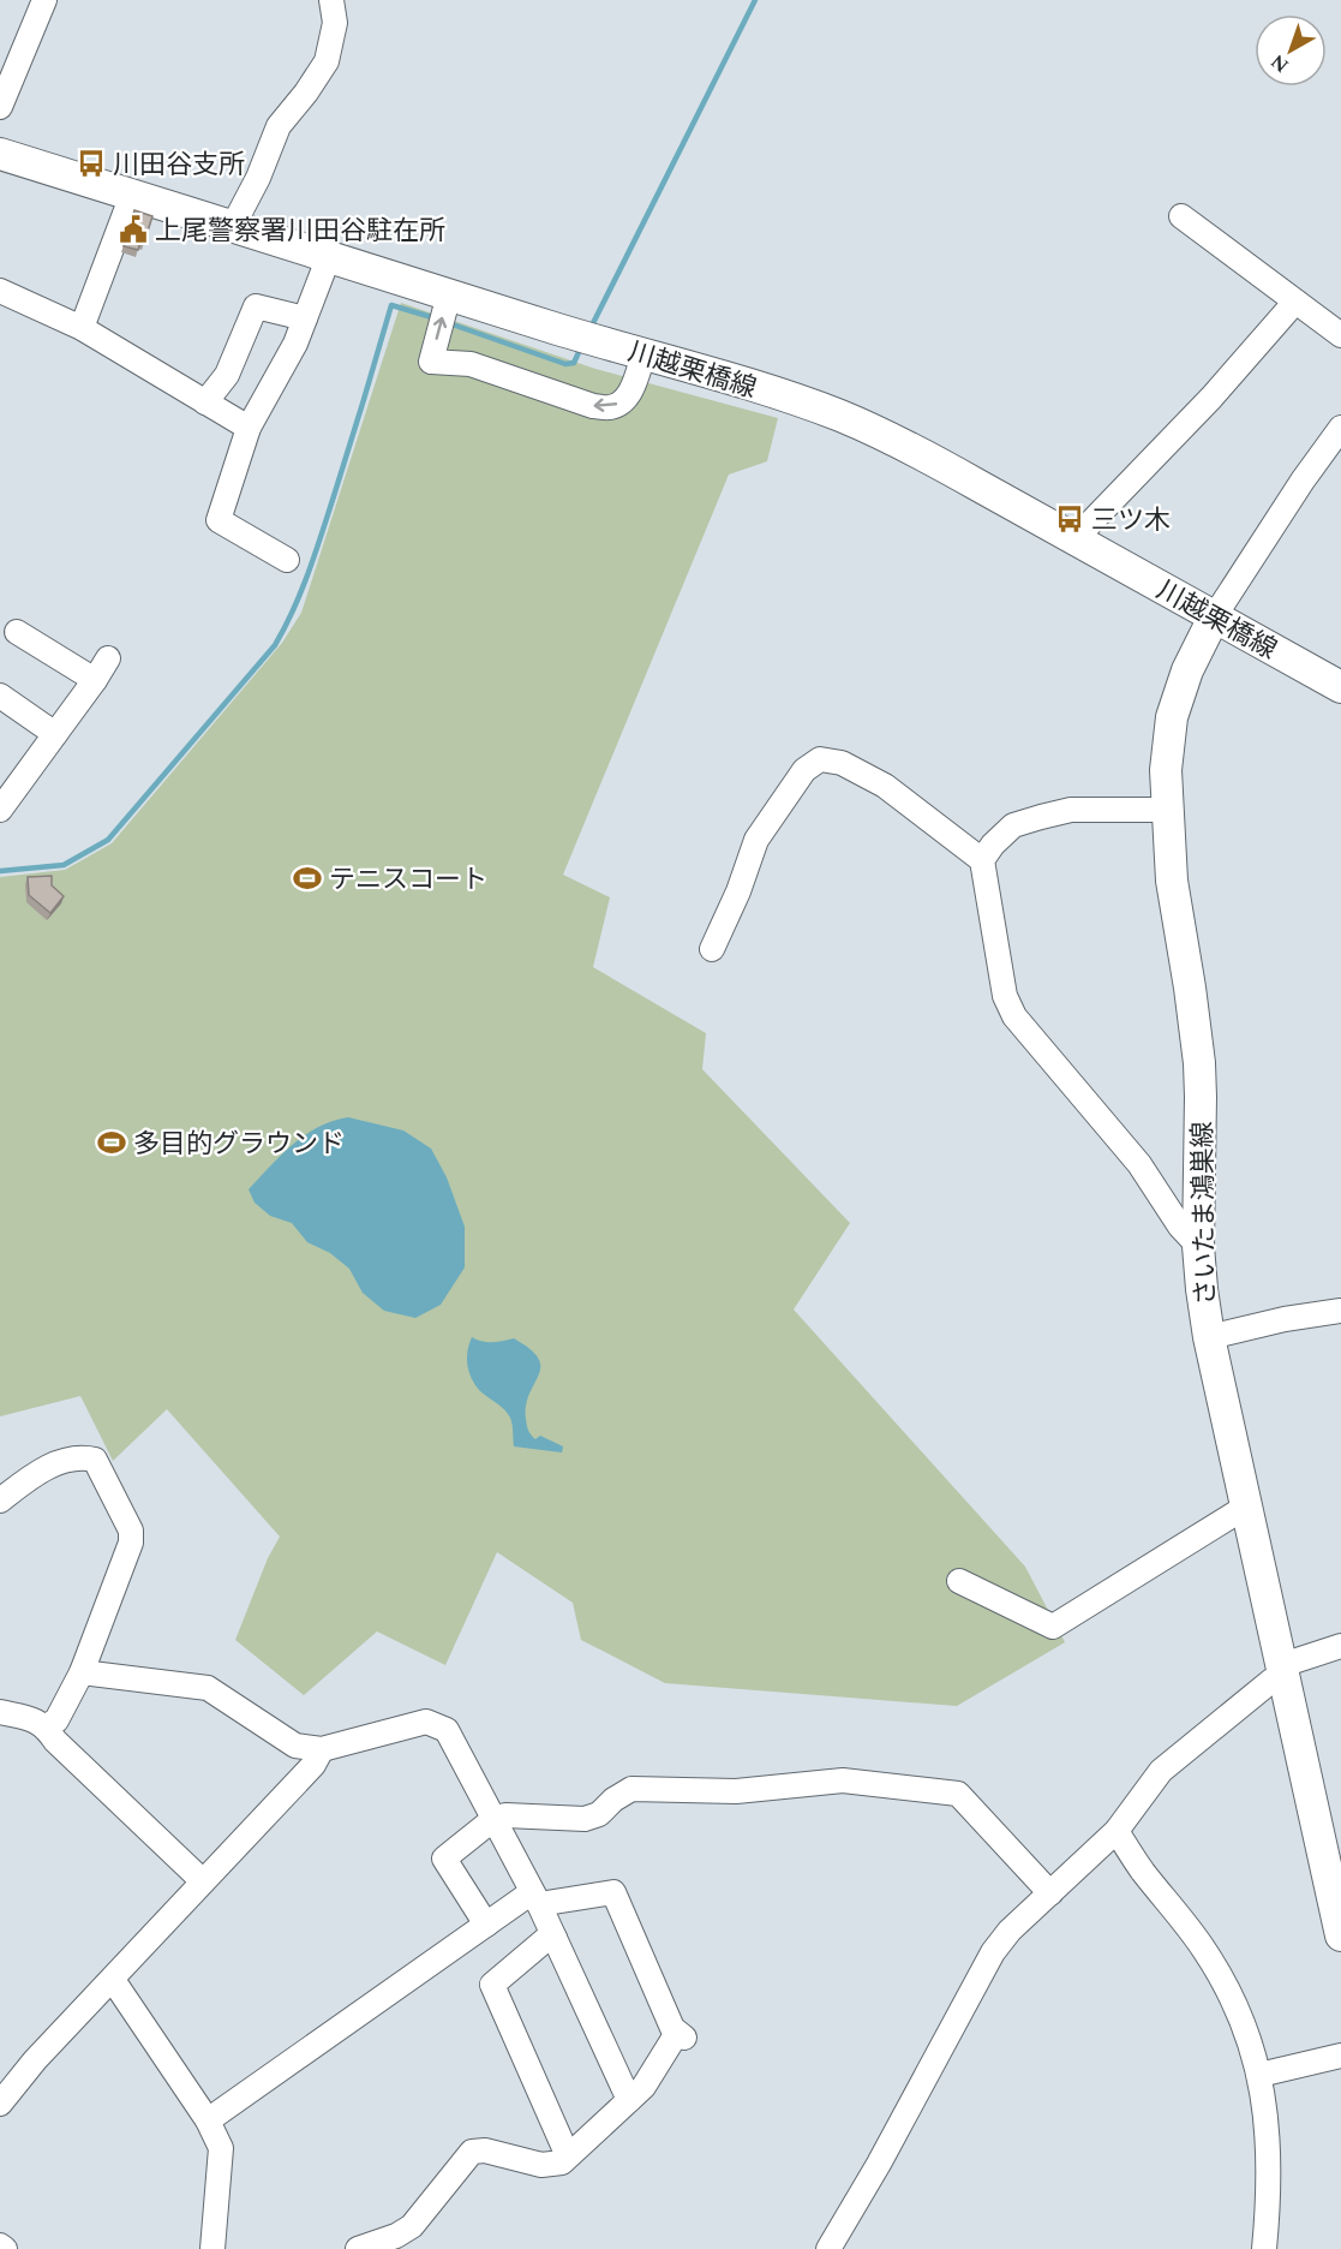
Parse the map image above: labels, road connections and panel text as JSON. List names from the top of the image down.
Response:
{
  "streets": {
    "main road": ["川越栗橋線", "さいたま鴻巣線"]
  },
  "crossings": [
    ["川越栗橋線", "さいたま鴻巣線"]
  ],
  "places": {
    "bus stop": ["川田谷支所", "三ツ木"],
    "public building": ["上尾警察署川田谷駐在所"],
    "sports": ["テニスコート", "多目的グラウンド"]
  },
  "north": "bottom left"
}
